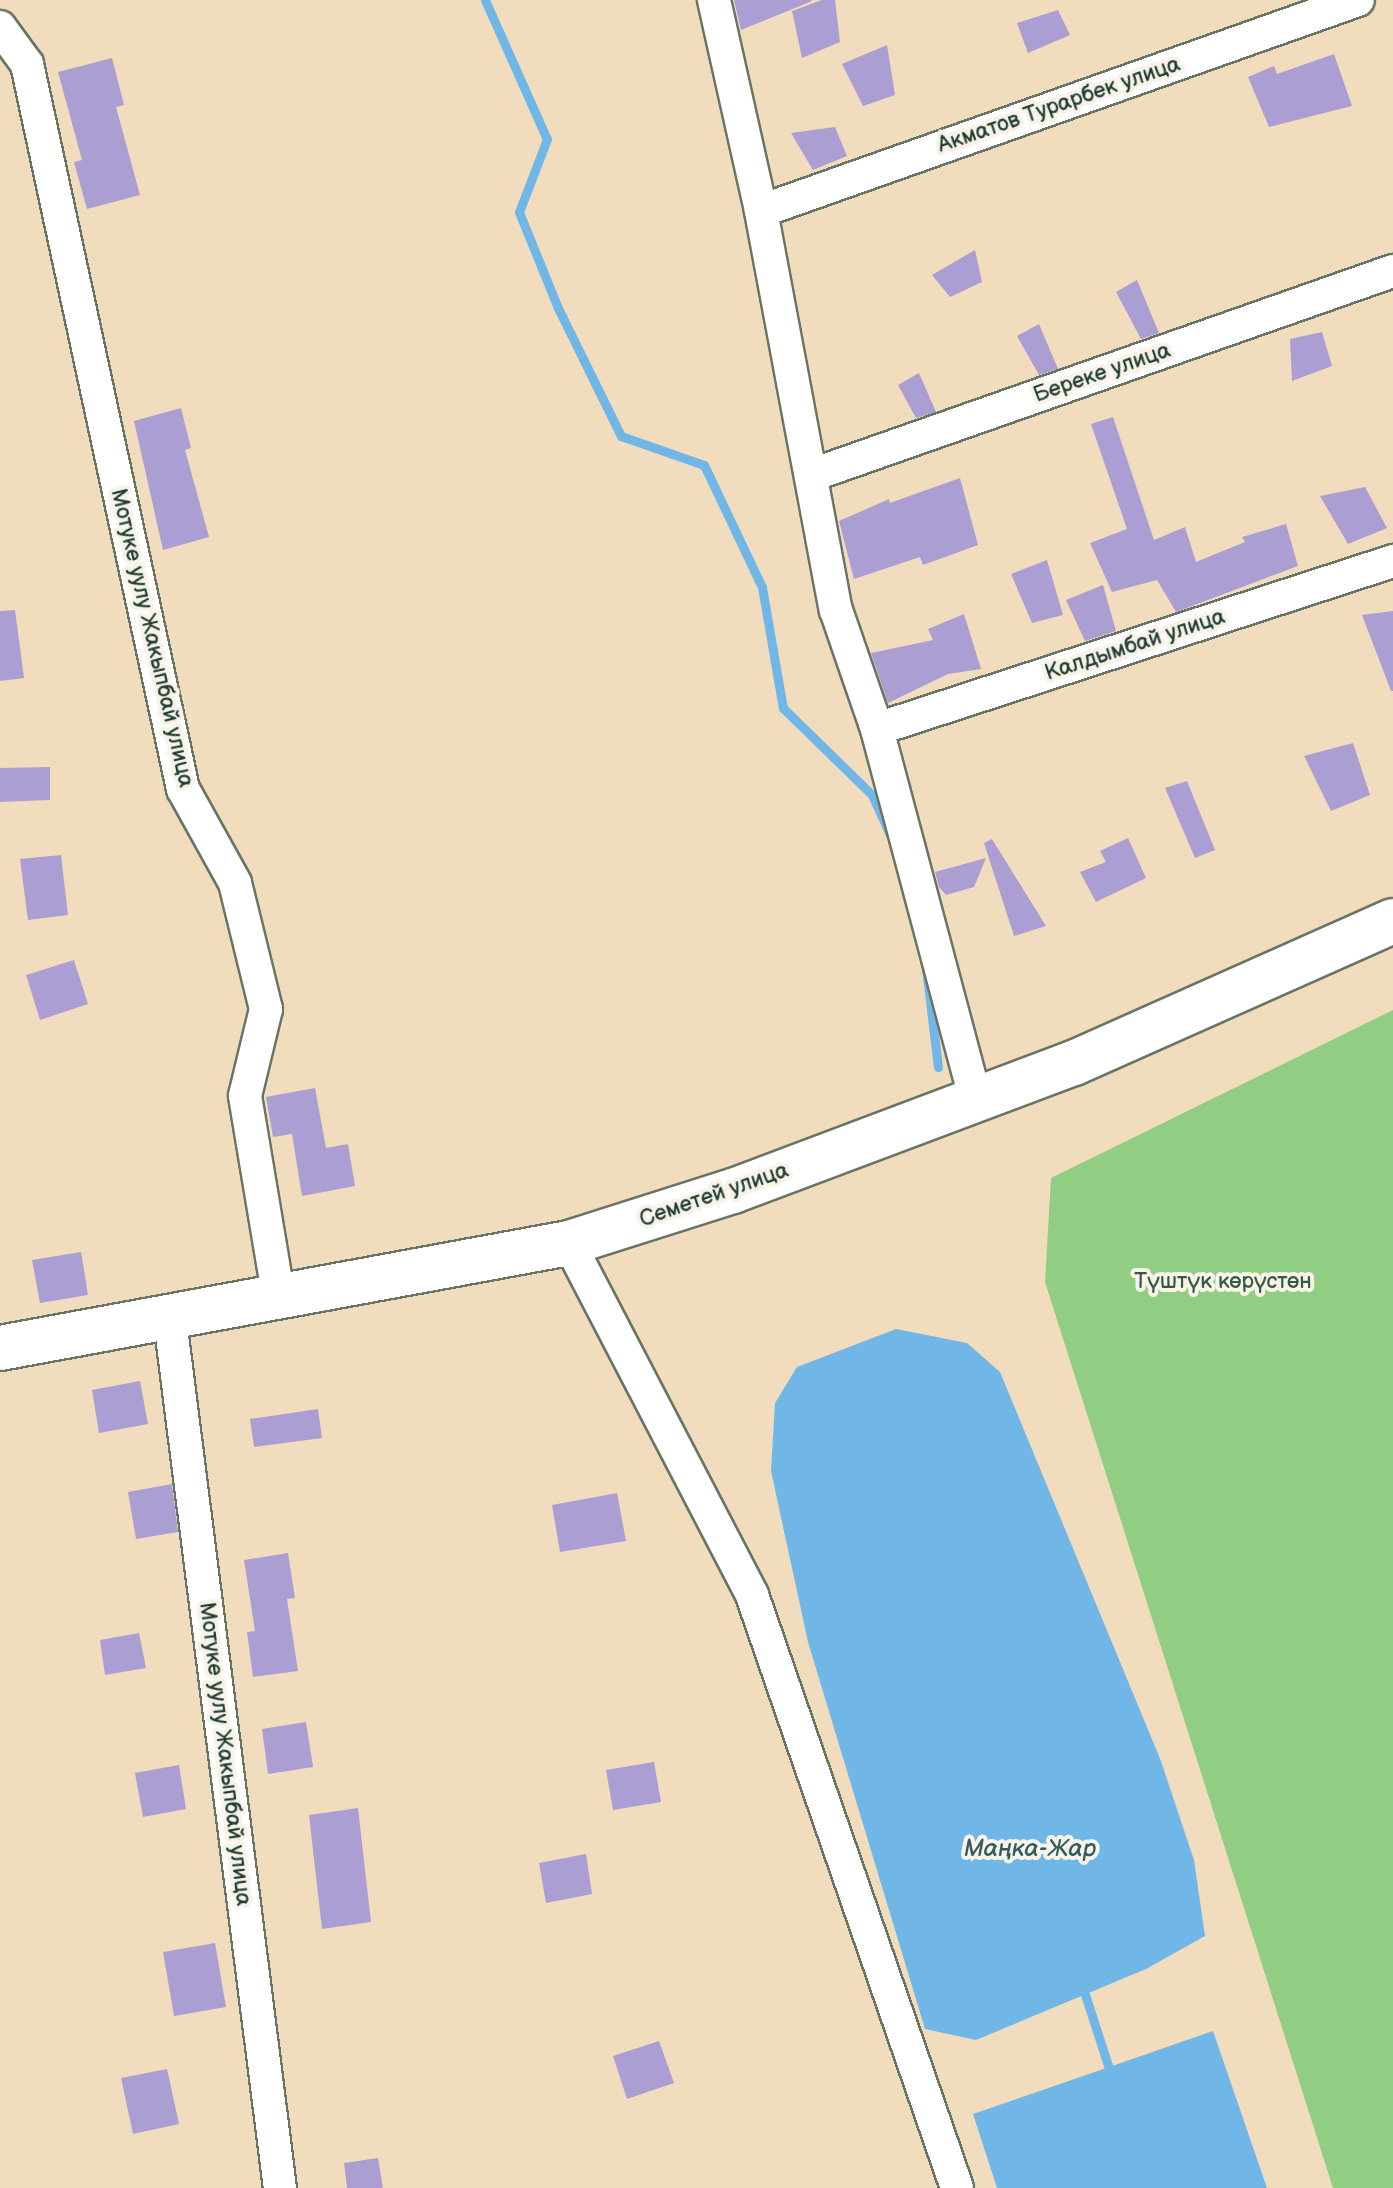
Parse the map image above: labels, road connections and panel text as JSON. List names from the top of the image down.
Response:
{
  "streets": {
    "street": [
      "Акматов Турарбек улица",
      "Береке улица",
      "Мотуке уулу Жакыпбай улица",
      "Калдымбай улица",
      "Семетей улица"
    ]
  },
  "crossings": [
    ["Мотуке уулу Жакыпбай улица", "Семетей улица"]
  ],
  "water": ["Маңка-Жар"],
  "parks": ["Түштүк көрүстөн"]
}
